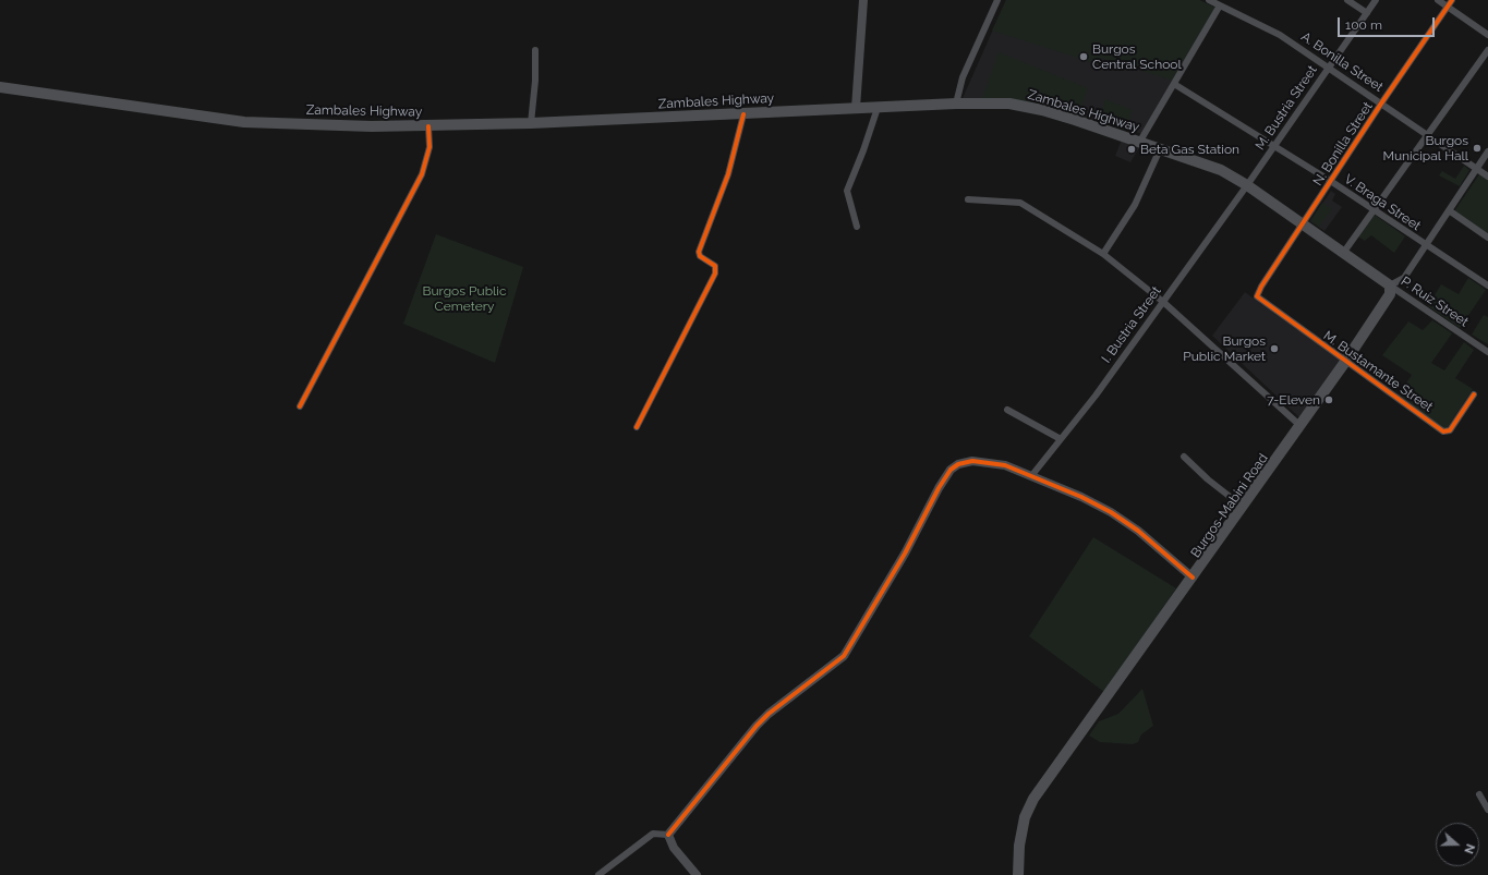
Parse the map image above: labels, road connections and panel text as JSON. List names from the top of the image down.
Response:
{
  "streets": {
    "main road": ["Zambales Highway", "Burgos-Mabini Road"],
    "street": [
      "A. Bonilla Street",
      "M. Bustria Street",
      "N. Bonilla Street",
      "V. Braga Street",
      "P. Ruiz Street",
      "I. Bustria Street",
      "M. Bustamante Street"
    ]
  },
  "crossings": [
    ["A. Bonilla Street", "M. Bustria Street"],
    ["A. Bonilla Street", "N. Bonilla Street"],
    ["Zambales Highway", "M. Bustria Street"],
    ["Zambales Highway", "N. Bonilla Street"],
    ["Zambales Highway", "P. Ruiz Street"],
    ["Zambales Highway", "I. Bustria Street"],
    ["Zambales Highway", "Burgos-Mabini Road"],
    ["M. Bustria Street", "V. Braga Street"],
    ["M. Bustria Street", "I. Bustria Street"],
    ["N. Bonilla Street", "V. Braga Street"],
    ["N. Bonilla Street", "M. Bustamante Street"],
    ["P. Ruiz Street", "Burgos-Mabini Road"],
    ["M. Bustamante Street", "Burgos-Mabini Road"]
  ],
  "parks": ["Burgos Public Cemetery"],
  "places": [
    "Burgos Central School",
    "Burgos Municipal Hall",
    "Beta Gas Station",
    "Burgos Public Market",
    "7-Eleven"
  ],
  "scale_bar": "100 m",
  "north": "right"
}
